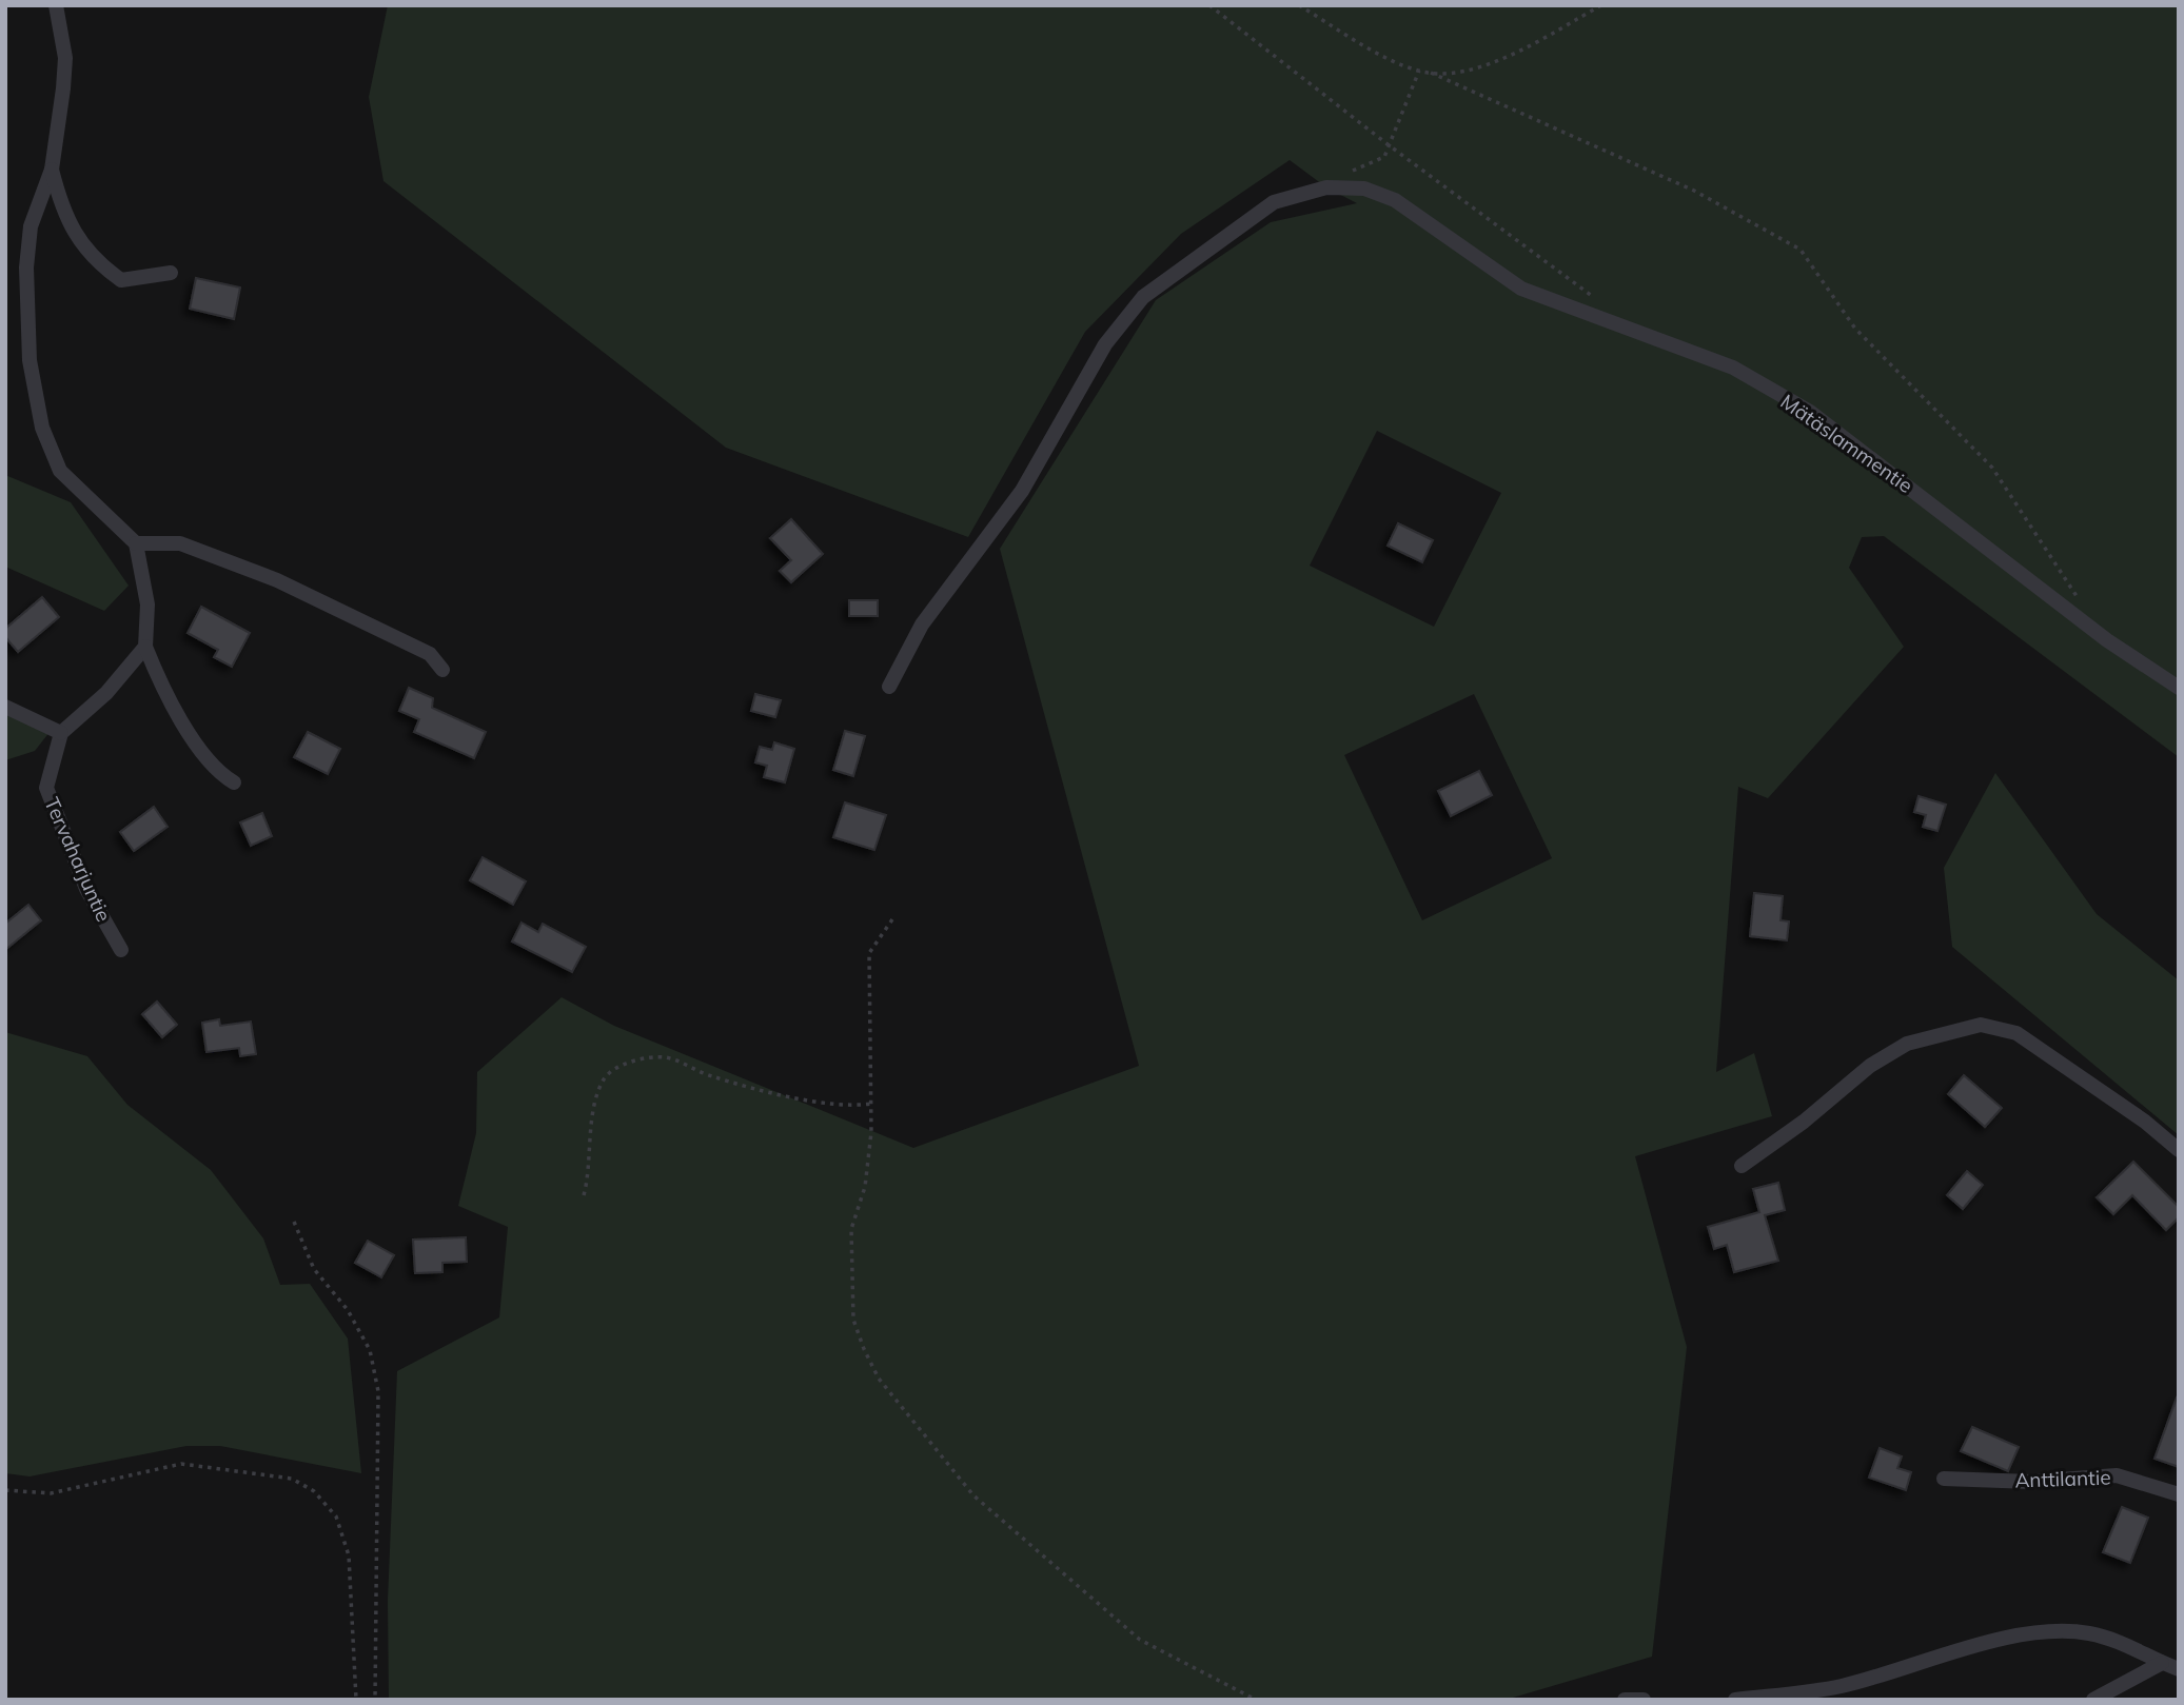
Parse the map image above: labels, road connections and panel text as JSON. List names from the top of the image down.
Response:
{
  "streets": {
    "street": ["Mätäslammentie", "Tervaharjuntie", "Anttilantie"]
  }
}
